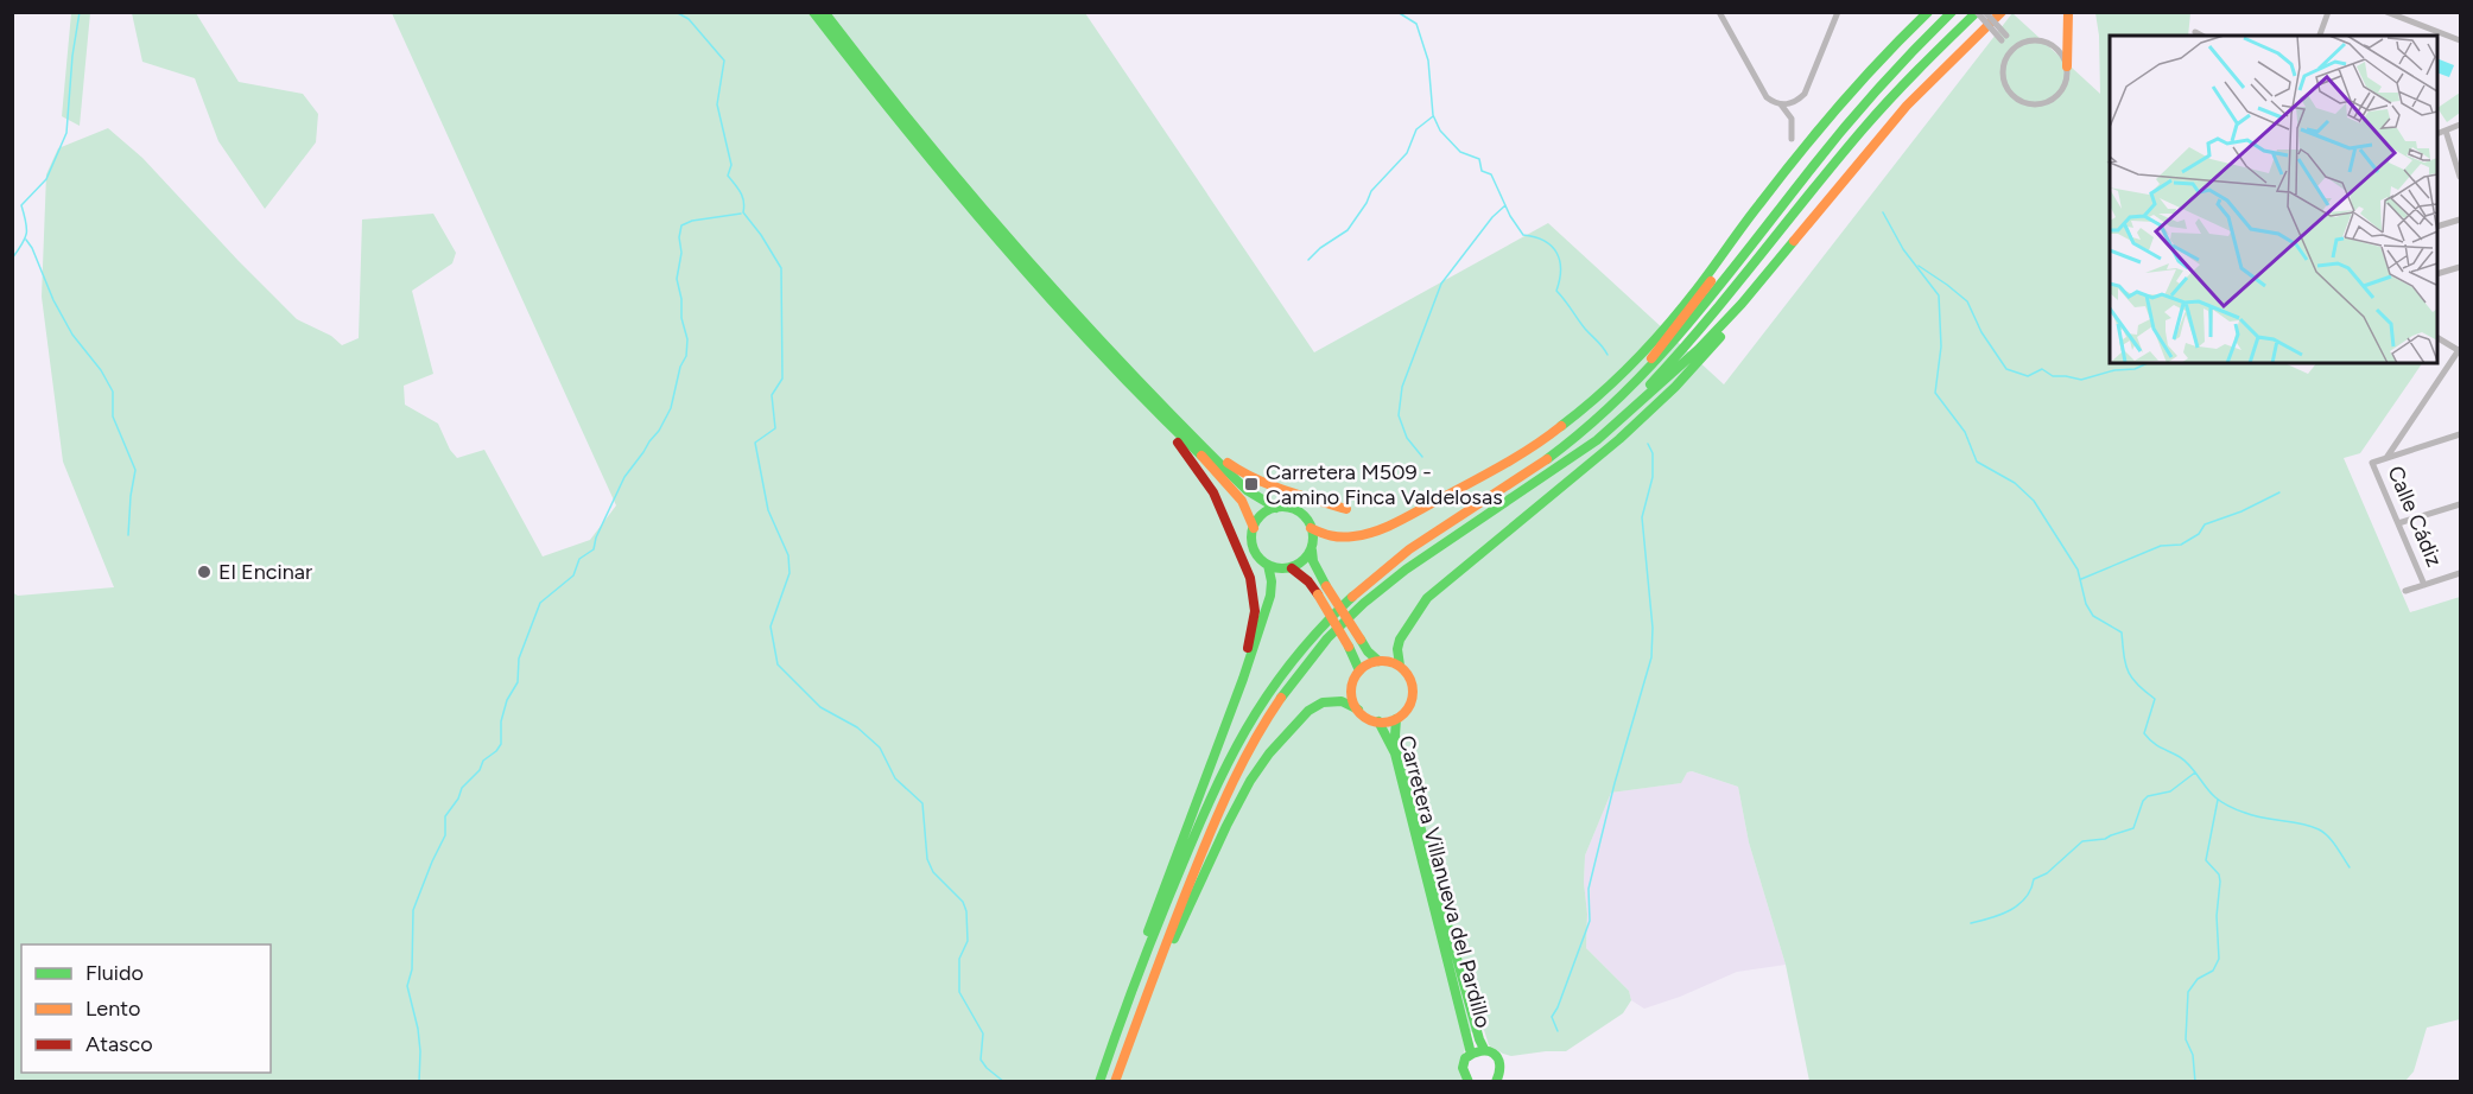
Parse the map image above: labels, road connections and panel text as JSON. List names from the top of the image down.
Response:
{
  "streets": {
    "main road": ["Carretera Villanueva del Pardillo"],
    "street": ["Calle Cádiz"]
  },
  "places": {
    "transit": ["Carretera M509 - Camino Finca Valdelosas"],
    "other": ["El Encinar"]
  },
  "legend": ["Fluido", "Lento", "Atasco"]
}
